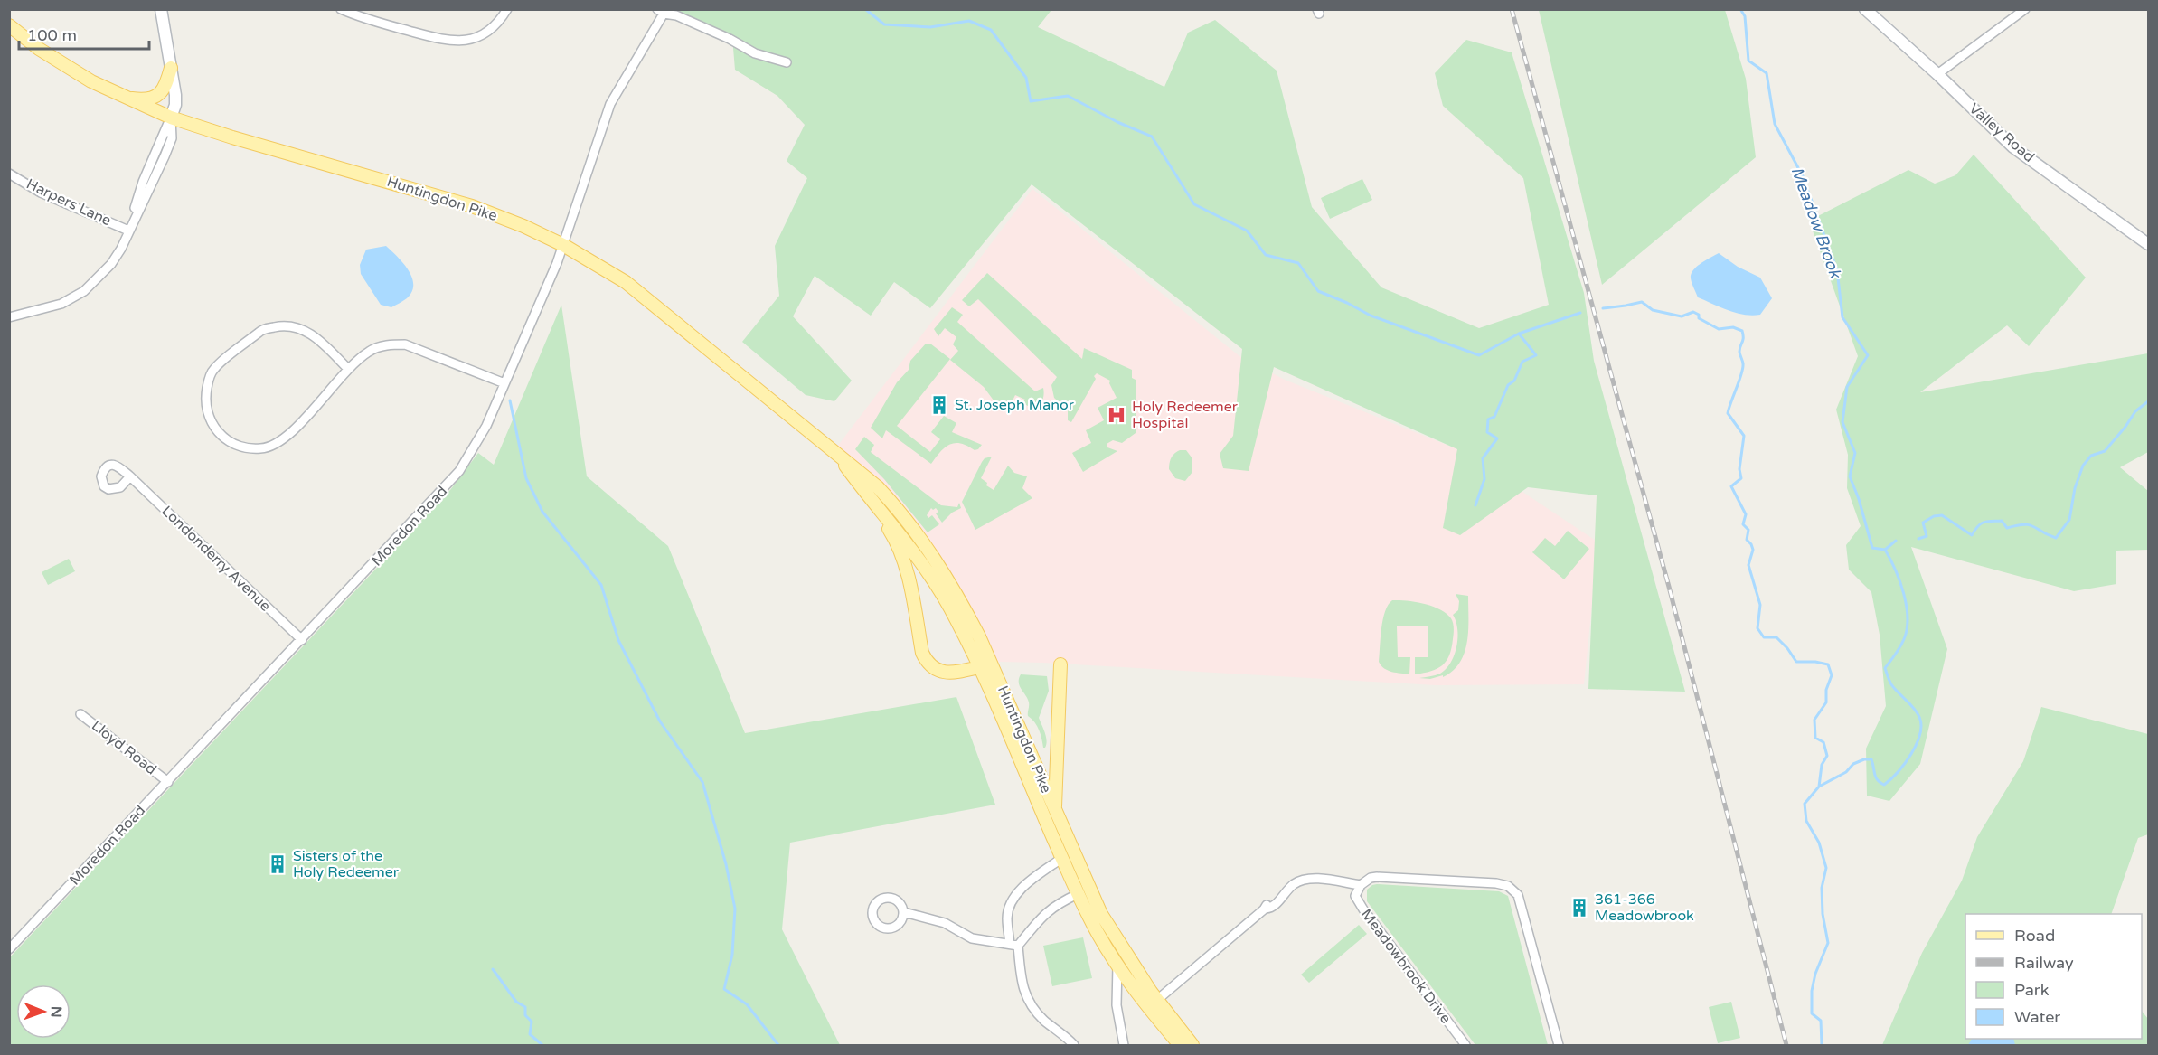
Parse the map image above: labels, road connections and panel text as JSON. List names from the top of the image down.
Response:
{
  "streets": {
    "main road": ["Valley Road", "Huntingdon Pike"],
    "street": [
      "Harpers Lane",
      "Moredon Road",
      "Londonderry Avenue",
      "Lloyd Road",
      "Meadowbrook Drive"
    ]
  },
  "crossings": [
    ["Huntingdon Pike", "Harpers Lane"],
    ["Huntingdon Pike", "Moredon Road"],
    ["Moredon Road", "Londonderry Avenue"],
    ["Moredon Road", "Lloyd Road"]
  ],
  "water": ["Meadow Brook"],
  "places": {
    "building": ["St. Joseph Manor", "Sisters of the Holy Redeemer", "361-366 Meadowbrook"],
    "hospital": ["Holy Redeemer Hospital"]
  },
  "legend": [
    "Road",
    "Railway",
    "Park",
    "Water"
  ],
  "scale_bar": "100 m",
  "north": "right"
}
